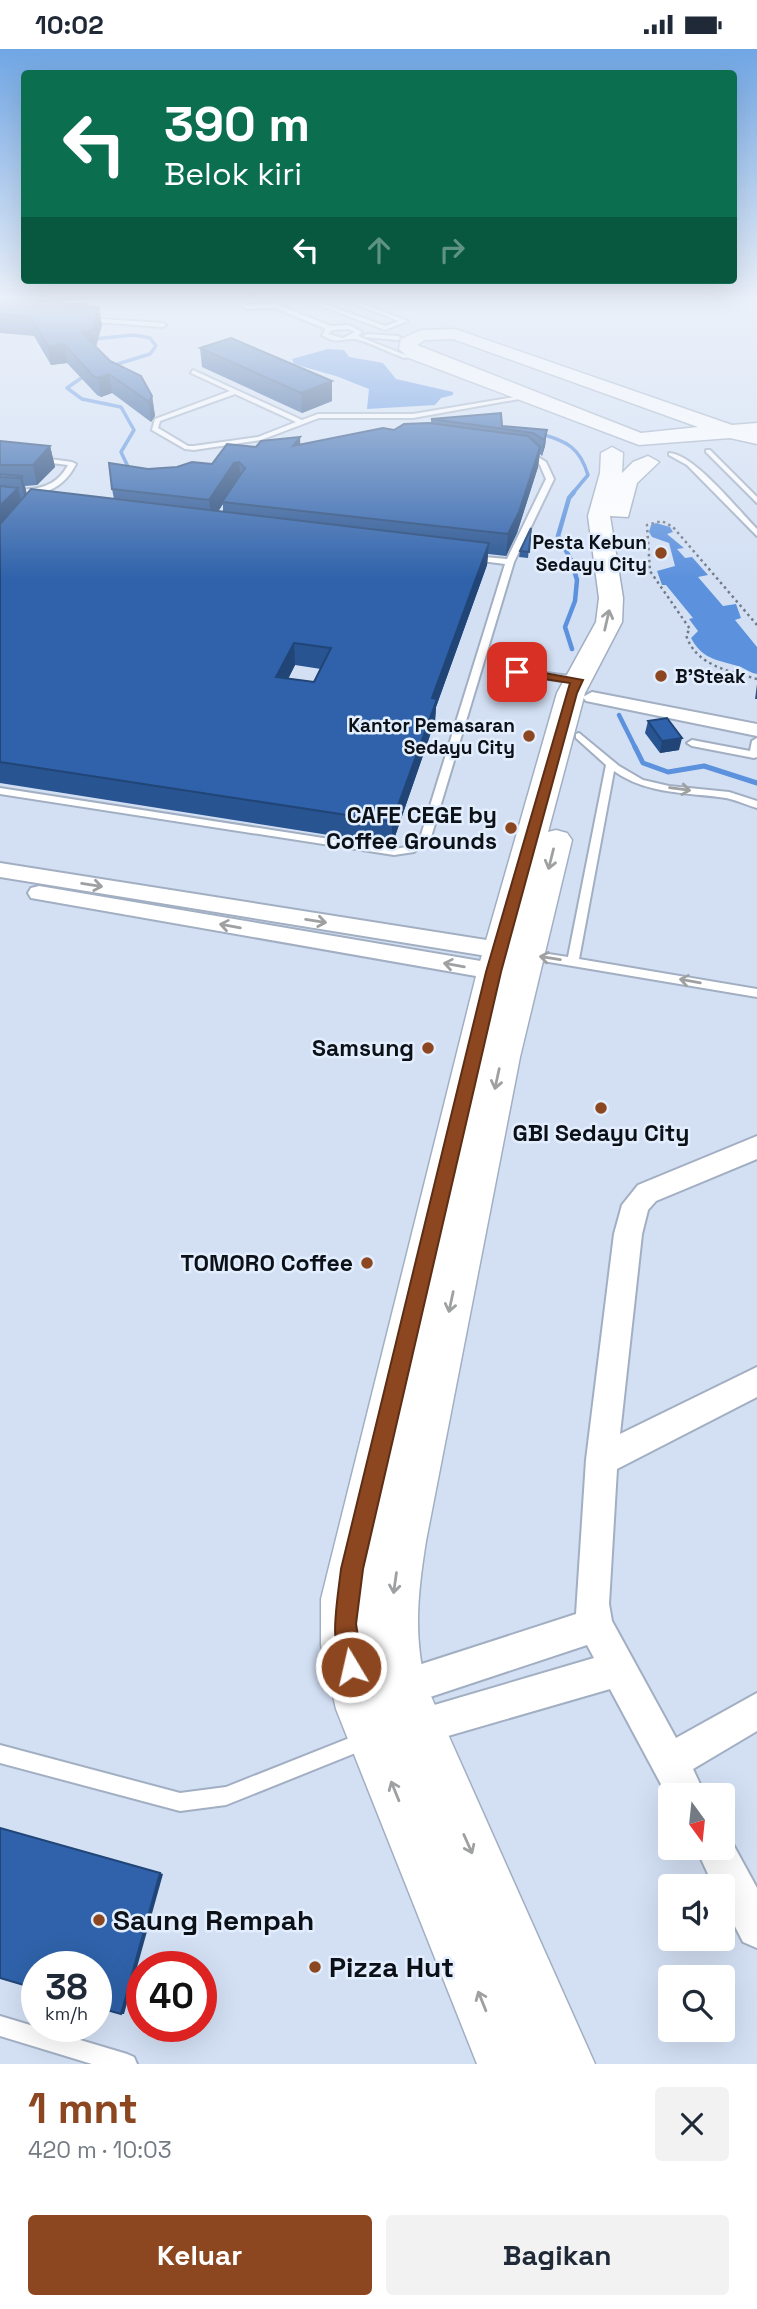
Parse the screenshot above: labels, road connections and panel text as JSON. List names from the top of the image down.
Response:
{
  "places": [
    "Pesta Kebun Sedayu City",
    "B'Steak",
    "Kantor Pemasaran Sedayu City",
    "CAFE CEGE by Coffee Grounds",
    "Samsung",
    "GBI Sedayu City",
    "TOMORO Coffee",
    "Saung Rempah",
    "Pizza Hut"
  ],
  "north": "bottom",
  "page": {
    "status": "10:02",
    "turn": ["390 m", "Belok kiri"],
    "speed": "38 km/h",
    "limit": "40",
    "heading": ["1 mnt", "420 m · 10:03"],
    "buttons": ["Keluar", "Bagikan"]
  }
}
